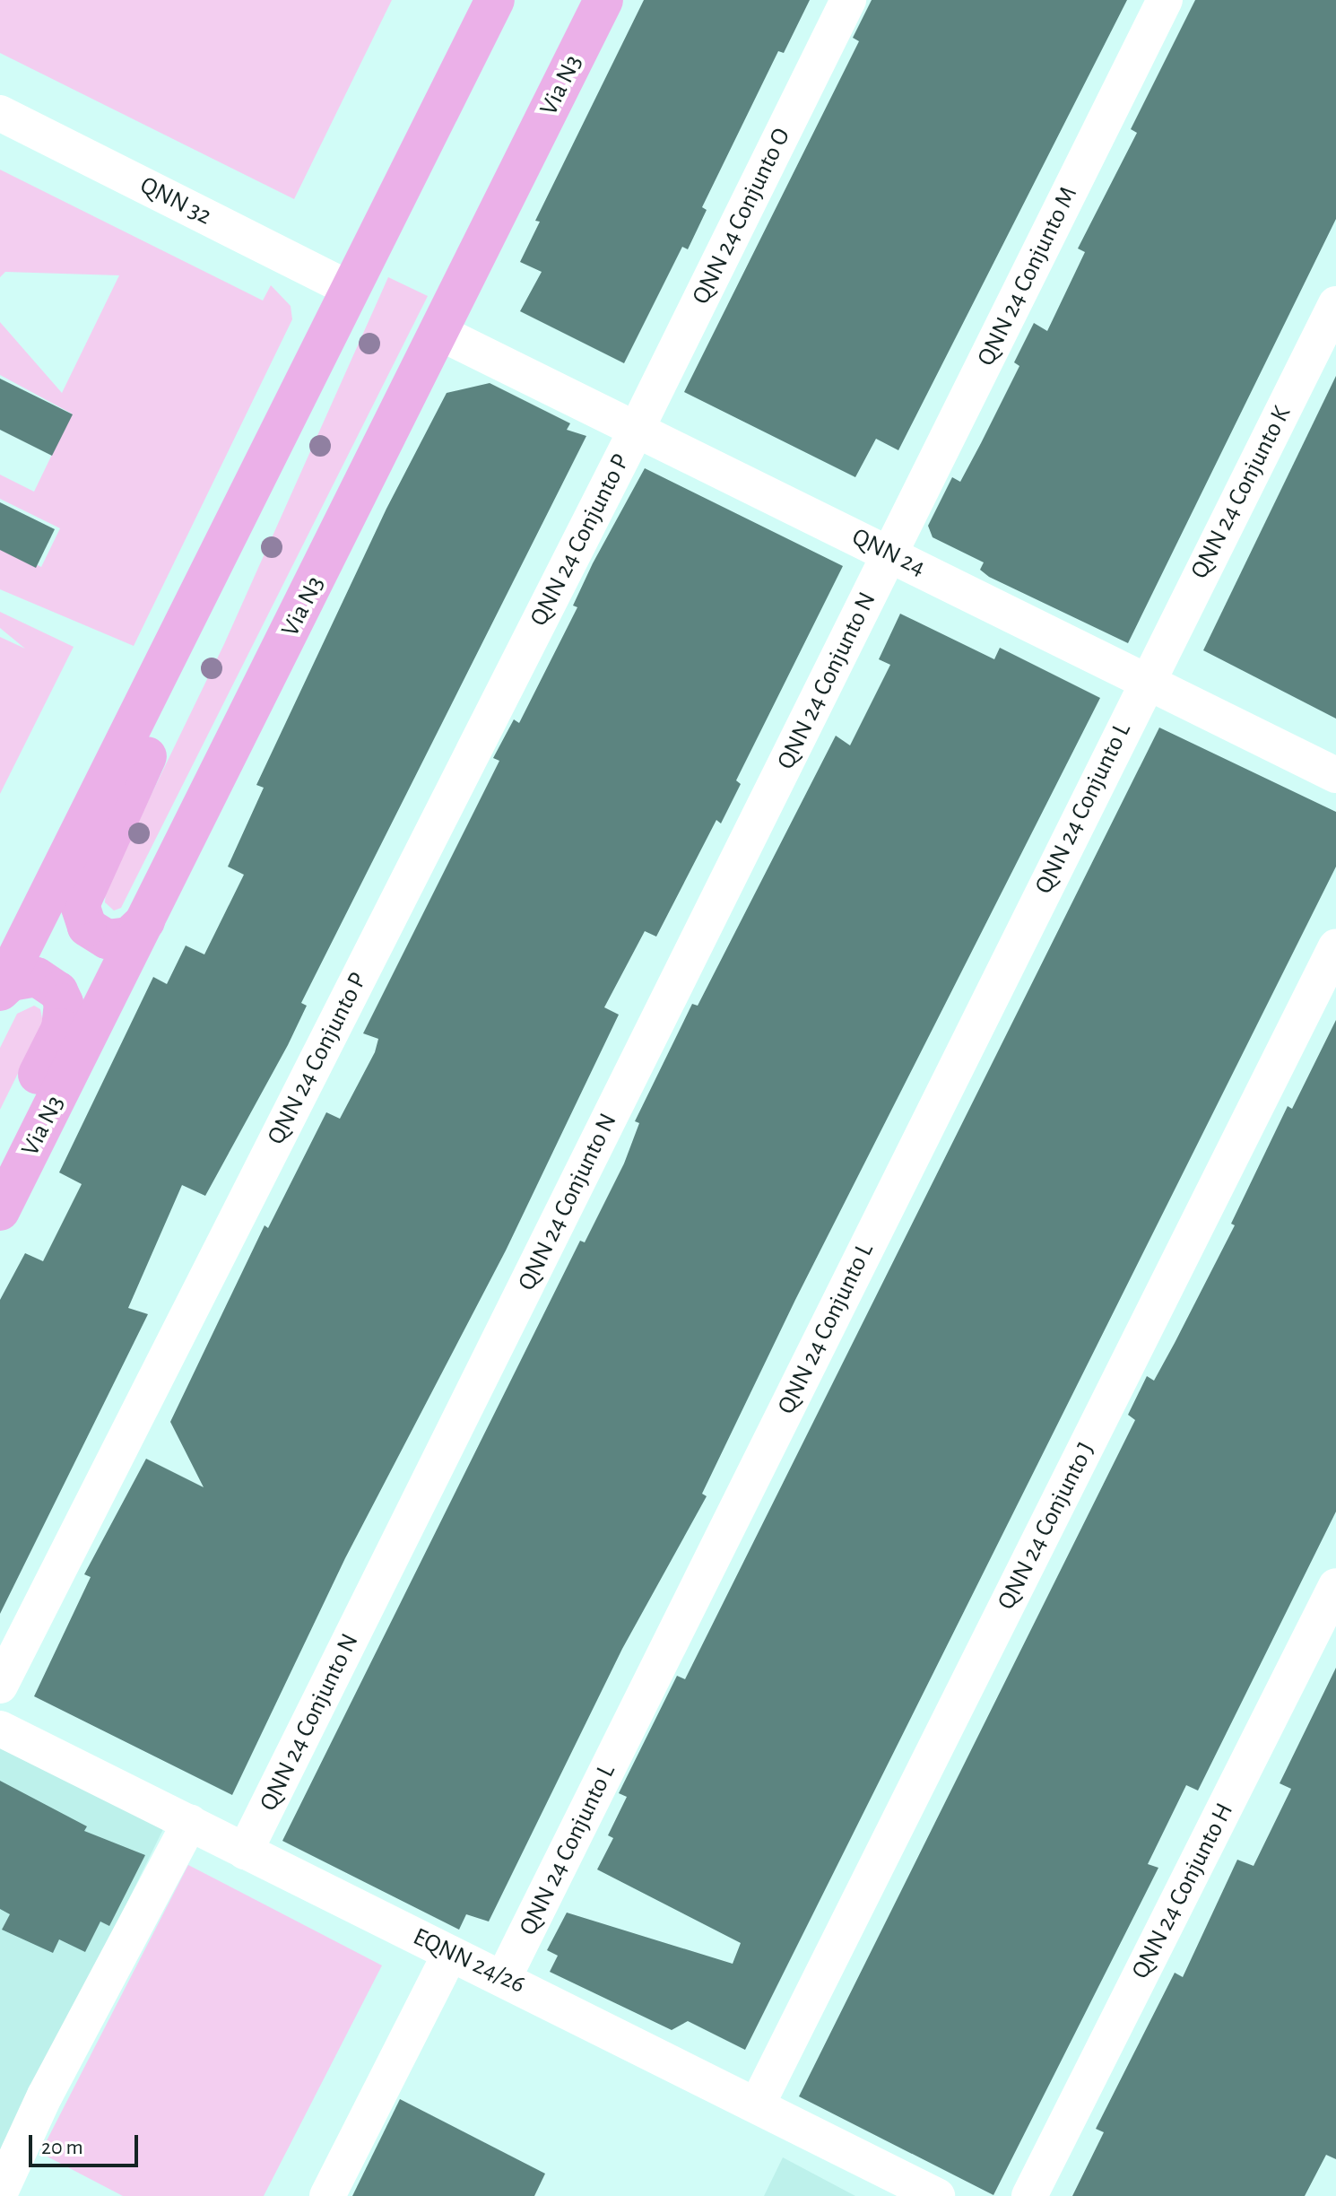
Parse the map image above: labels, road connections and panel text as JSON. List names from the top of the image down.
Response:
{
  "streets": {
    "main road": ["Via N3"],
    "street": [
      "QNN 32",
      "QNN 24 Conjunto O",
      "QNN 24 Conjunto M",
      "QNN 24 Conjunto K",
      "QNN 24 Conjunto P",
      "QNN 24",
      "QNN 24 Conjunto N",
      "QNN 24 Conjunto L",
      "QNN 24 Conjunto J",
      "QNN 24 Conjunto H",
      "EQNN 24/26"
    ]
  },
  "crossings": [
    ["Via N3", "QNN 24"],
    ["QNN 24 Conjunto O", "QNN 24 Conjunto P"],
    ["QNN 24 Conjunto O", "QNN 24"],
    ["QNN 24 Conjunto M", "QNN 24"],
    ["QNN 24 Conjunto M", "QNN 24 Conjunto N"],
    ["QNN 24 Conjunto K", "QNN 24"],
    ["QNN 24 Conjunto K", "QNN 24 Conjunto L"],
    ["QNN 24 Conjunto P", "QNN 24"],
    ["QNN 24", "QNN 24 Conjunto N"],
    ["QNN 24", "QNN 24 Conjunto L"],
    ["QNN 24 Conjunto N", "EQNN 24/26"],
    ["QNN 24 Conjunto L", "EQNN 24/26"],
    ["QNN 24 Conjunto J", "EQNN 24/26"]
  ],
  "scale_bar": "20 m"
}
